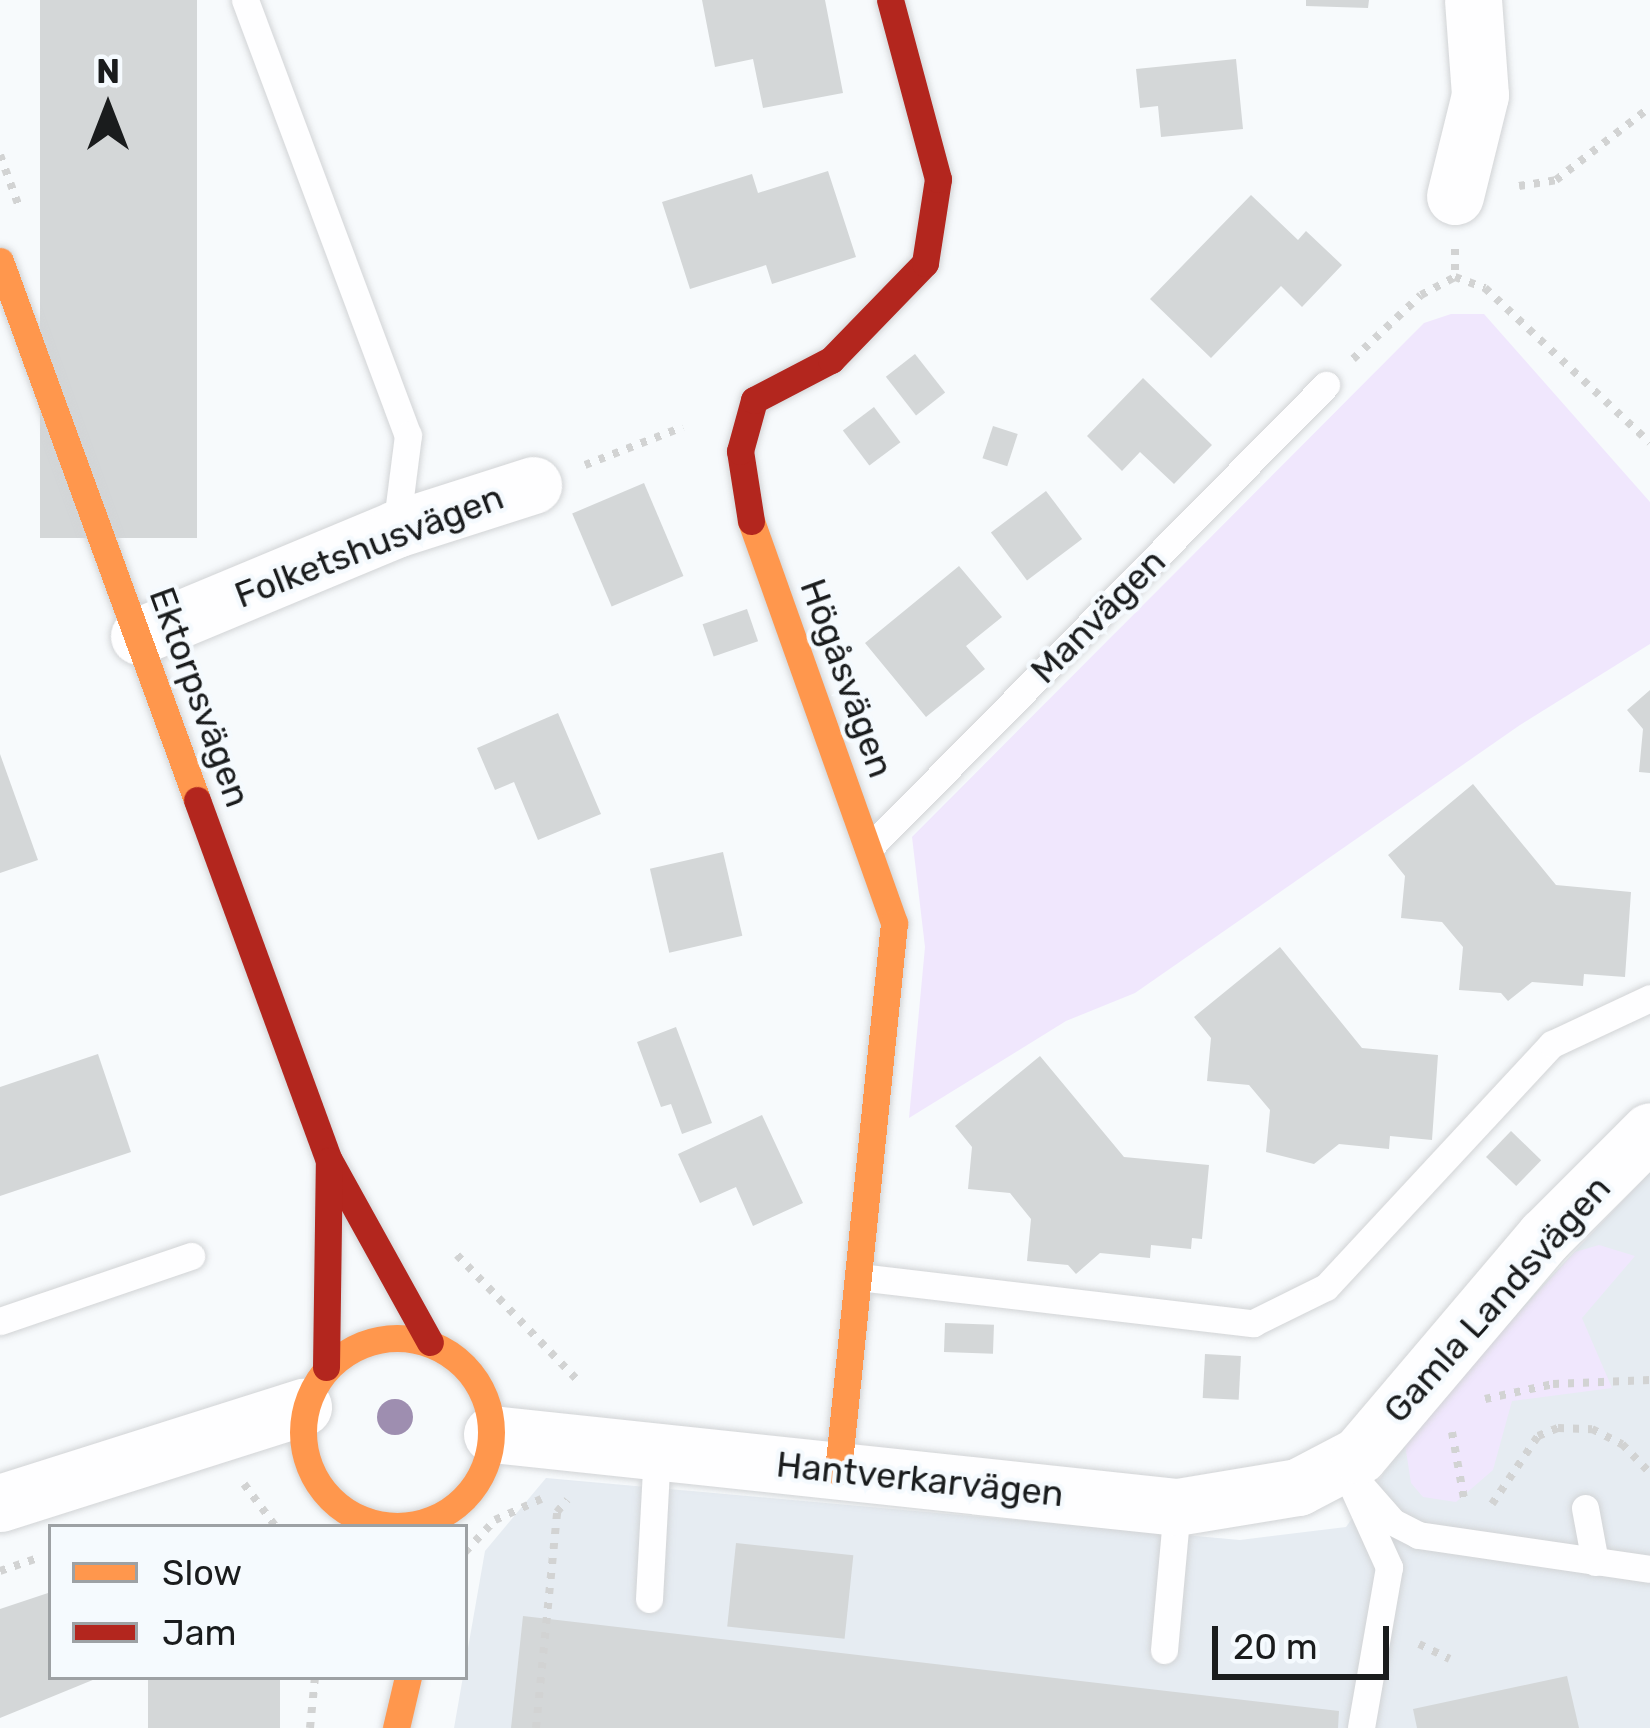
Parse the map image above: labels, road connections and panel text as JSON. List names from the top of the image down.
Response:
{
  "streets": {
    "street": [
      "Folketshusvägen",
      "Högåsvägen",
      "Ektorpsvägen",
      "Gamla Landsvägen",
      "Hantverkarvägen"
    ],
    "lane": ["Manvägen"]
  },
  "crossings": [
    ["Folketshusvägen", "Ektorpsvägen"],
    ["Manvägen", "Högåsvägen"],
    ["Högåsvägen", "Hantverkarvägen"],
    ["Gamla Landsvägen", "Hantverkarvägen"]
  ],
  "legend": ["Slow", "Jam"],
  "scale_bar": "20 m",
  "north": "top"
}
